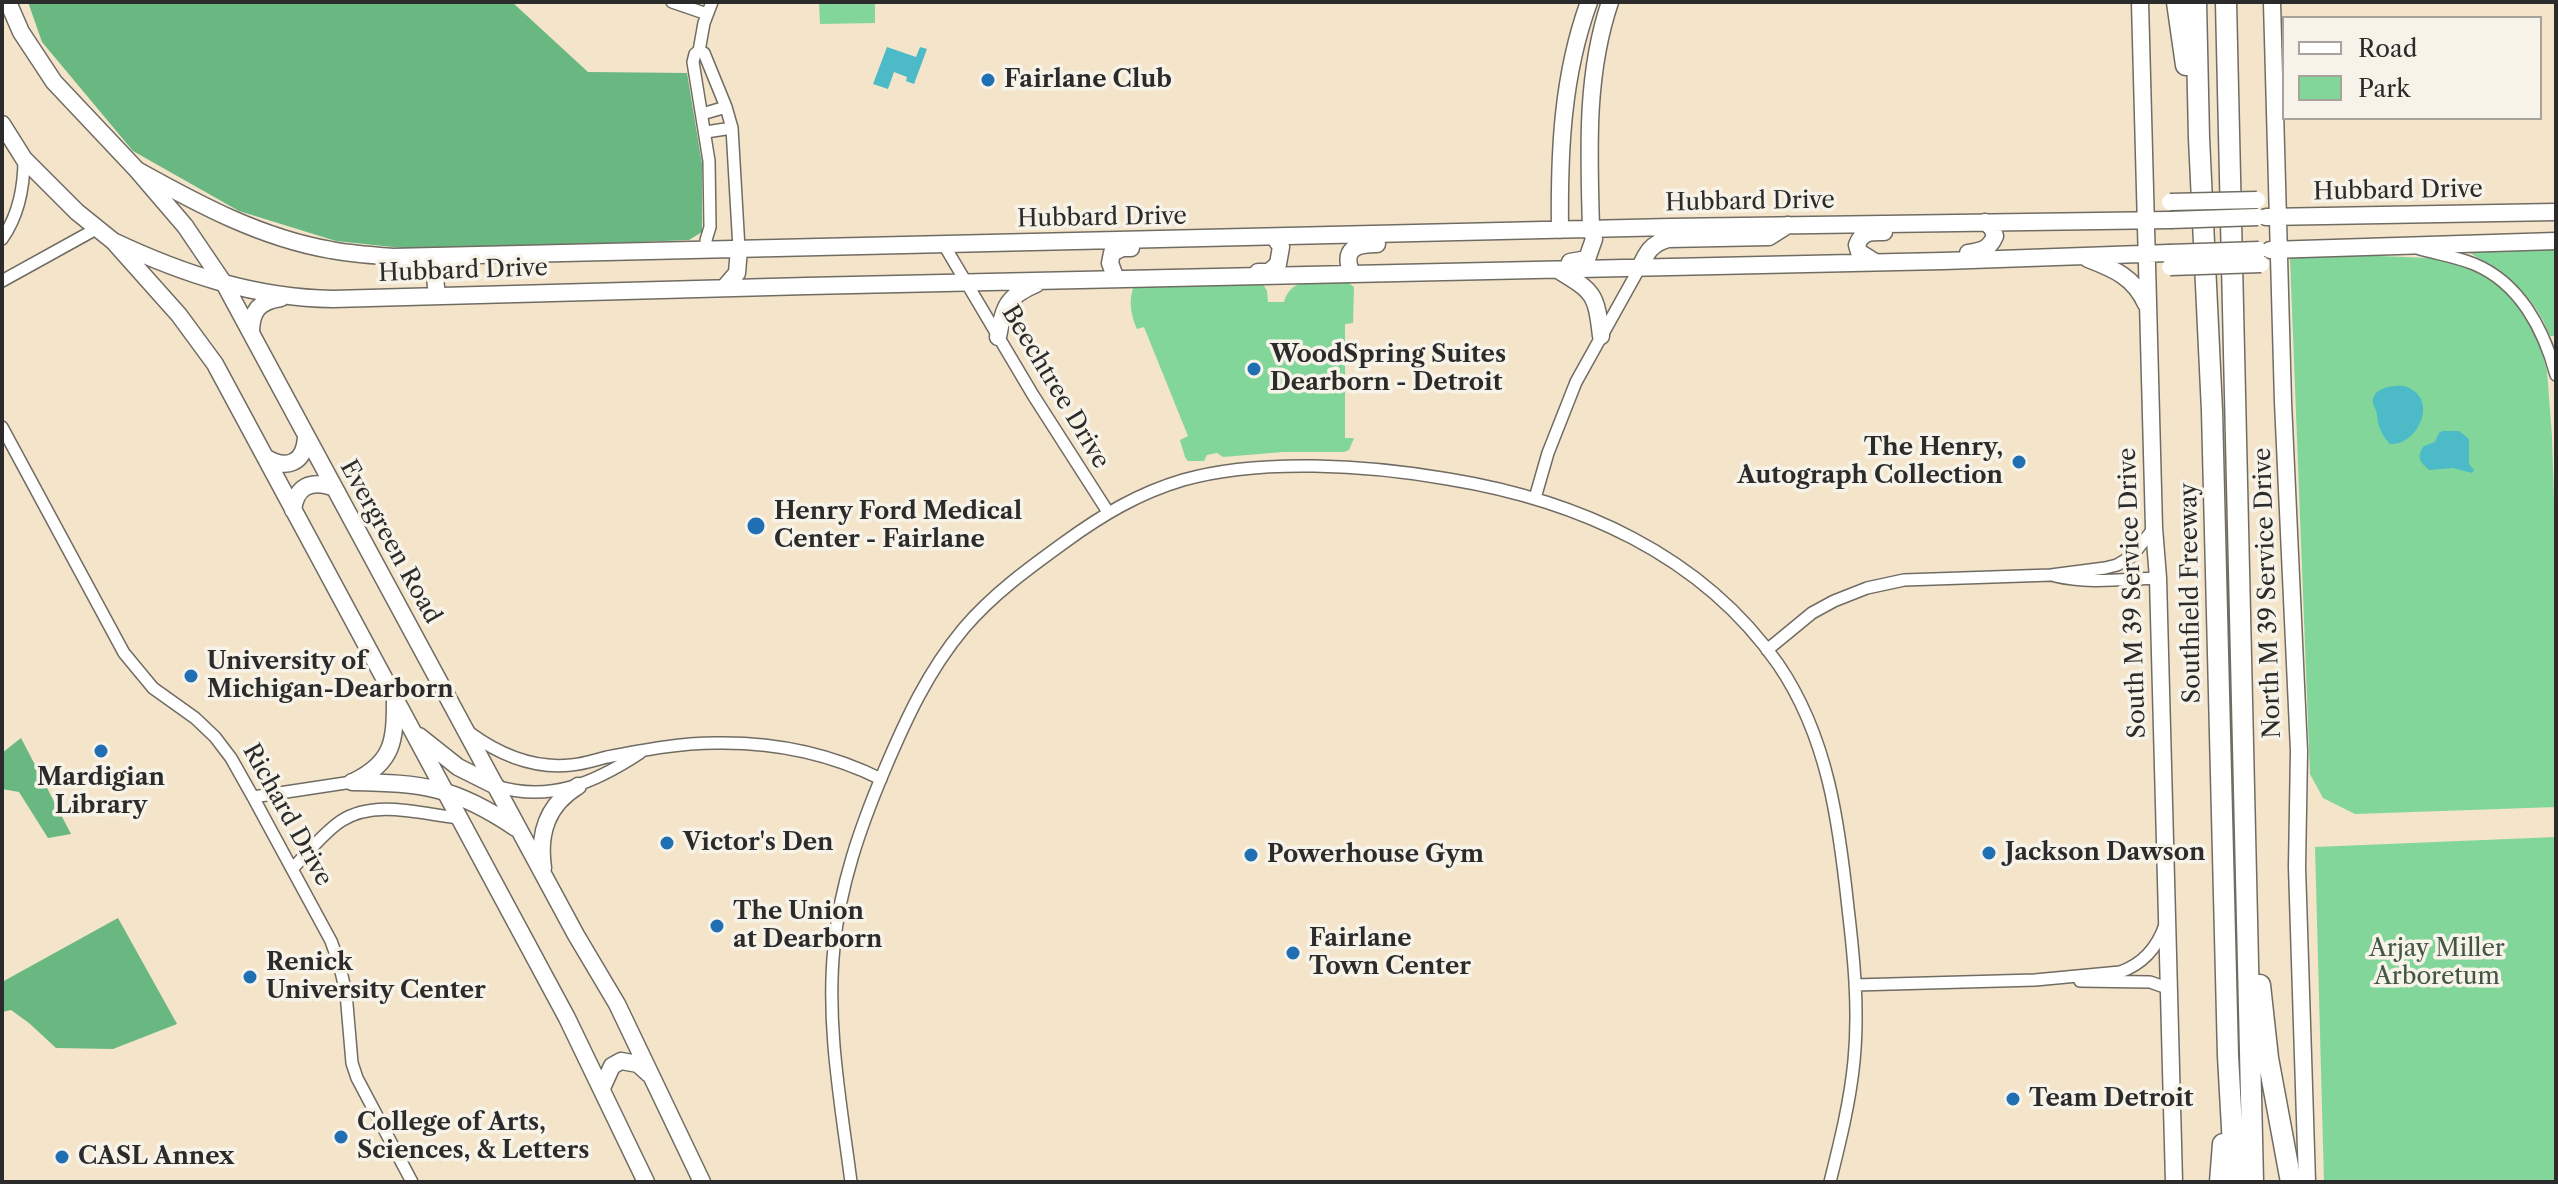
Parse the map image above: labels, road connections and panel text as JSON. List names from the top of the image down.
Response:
{
  "streets": {
    "highway": ["Southfield Freeway"],
    "street": [
      "Hubbard Drive",
      "Beechtree Drive",
      "Evergreen Road",
      "South M 39 Service Drive",
      "North M 39 Service Drive",
      "Richard Drive"
    ]
  },
  "crossings": [
    ["Hubbard Drive", "Beechtree Drive"],
    ["Hubbard Drive", "Evergreen Road"],
    ["Hubbard Drive", "South M 39 Service Drive"],
    ["Hubbard Drive", "North M 39 Service Drive"]
  ],
  "parks": ["Arjay Miller Arboretum"],
  "places": [
    "Fairlane Club",
    "WoodSpring Suites Dearborn - Detroit",
    "The Henry, Autograph Collection",
    "Henry Ford Medical Center - Fairlane",
    "University of Michigan-Dearborn",
    "Mardigian Library",
    "Victor's Den",
    "Jackson Dawson",
    "Powerhouse Gym",
    "The Union at Dearborn",
    "Fairlane Town Center",
    "Renick University Center",
    "Team Detroit",
    "College of Arts, Sciences, & Letters",
    "CASL Annex"
  ],
  "legend": ["Road", "Park"]
}
